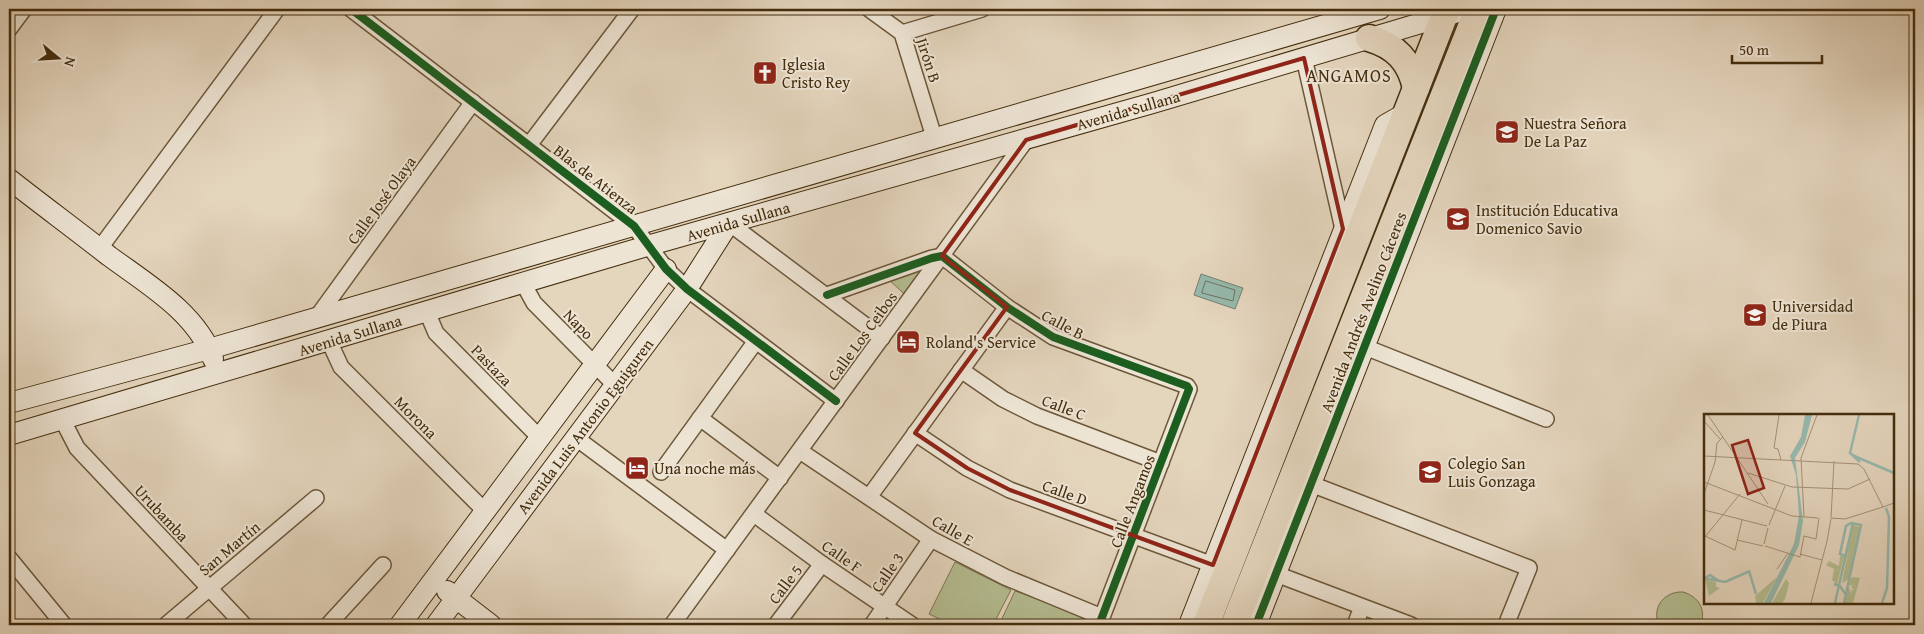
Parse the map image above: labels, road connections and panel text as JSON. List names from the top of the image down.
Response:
{
  "streets": {
    "highway": ["Avenida Andrés Avelino Cáceres"],
    "main road": ["Avenida Sullana", "Avenida Luis Antonio Eguiguren"],
    "street": [
      "Jirón B",
      "Blas de Atienza",
      "Calle José Olaya",
      "Napo",
      "Calle B",
      "Calle Los Ceibos",
      "Pastaza",
      "Calle C",
      "Morona",
      "Calle D",
      "Calle Angamos",
      "Urubamba",
      "Calle E",
      "San Martín",
      "Calle F",
      "Calle 3",
      "Calle 5"
    ]
  },
  "crossings": [
    ["Jirón B", "Avenida Sullana"],
    ["Avenida Sullana", "Blas de Atienza"],
    ["Avenida Sullana", "Calle José Olaya"],
    ["Avenida Sullana", "Avenida Andrés Avelino Cáceres"],
    ["Avenida Sullana", "Napo"],
    ["Avenida Sullana", "Calle Los Ceibos"],
    ["Avenida Sullana", "Pastaza"],
    ["Avenida Sullana", "Morona"],
    ["Avenida Sullana", "Avenida Luis Antonio Eguiguren"],
    ["Avenida Sullana", "Urubamba"],
    ["Blas de Atienza", "Calle José Olaya"],
    ["Blas de Atienza", "Calle Los Ceibos"],
    ["Blas de Atienza", "Avenida Luis Antonio Eguiguren"],
    ["Napo", "Avenida Luis Antonio Eguiguren"],
    ["Calle B", "Calle Los Ceibos"],
    ["Calle B", "Calle Angamos"],
    ["Calle Los Ceibos", "Calle E"],
    ["Calle Los Ceibos", "Calle F"],
    ["Pastaza", "Avenida Luis Antonio Eguiguren"],
    ["Calle C", "Calle Angamos"],
    ["Morona", "Avenida Luis Antonio Eguiguren"],
    ["Calle D", "Calle Angamos"],
    ["Calle Angamos", "Calle E"],
    ["Urubamba", "San Martín"],
    ["Calle E", "Calle 3"],
    ["Calle F", "Calle 3"],
    ["Calle F", "Calle 5"]
  ],
  "districts": ["ANGAMOS"],
  "places": {
    "church": ["Iglesia Cristo Rey"],
    "school or university": [
      "Nuestra Señora De La Paz",
      "Institución Educativa Domenico Savio",
      "Universidad de Piura",
      "Colegio San Luis Gonzaga"
    ],
    "hotel": ["Roland's Service", "Una noche más"]
  },
  "scale_bar": "50 m",
  "north": "right"
}
